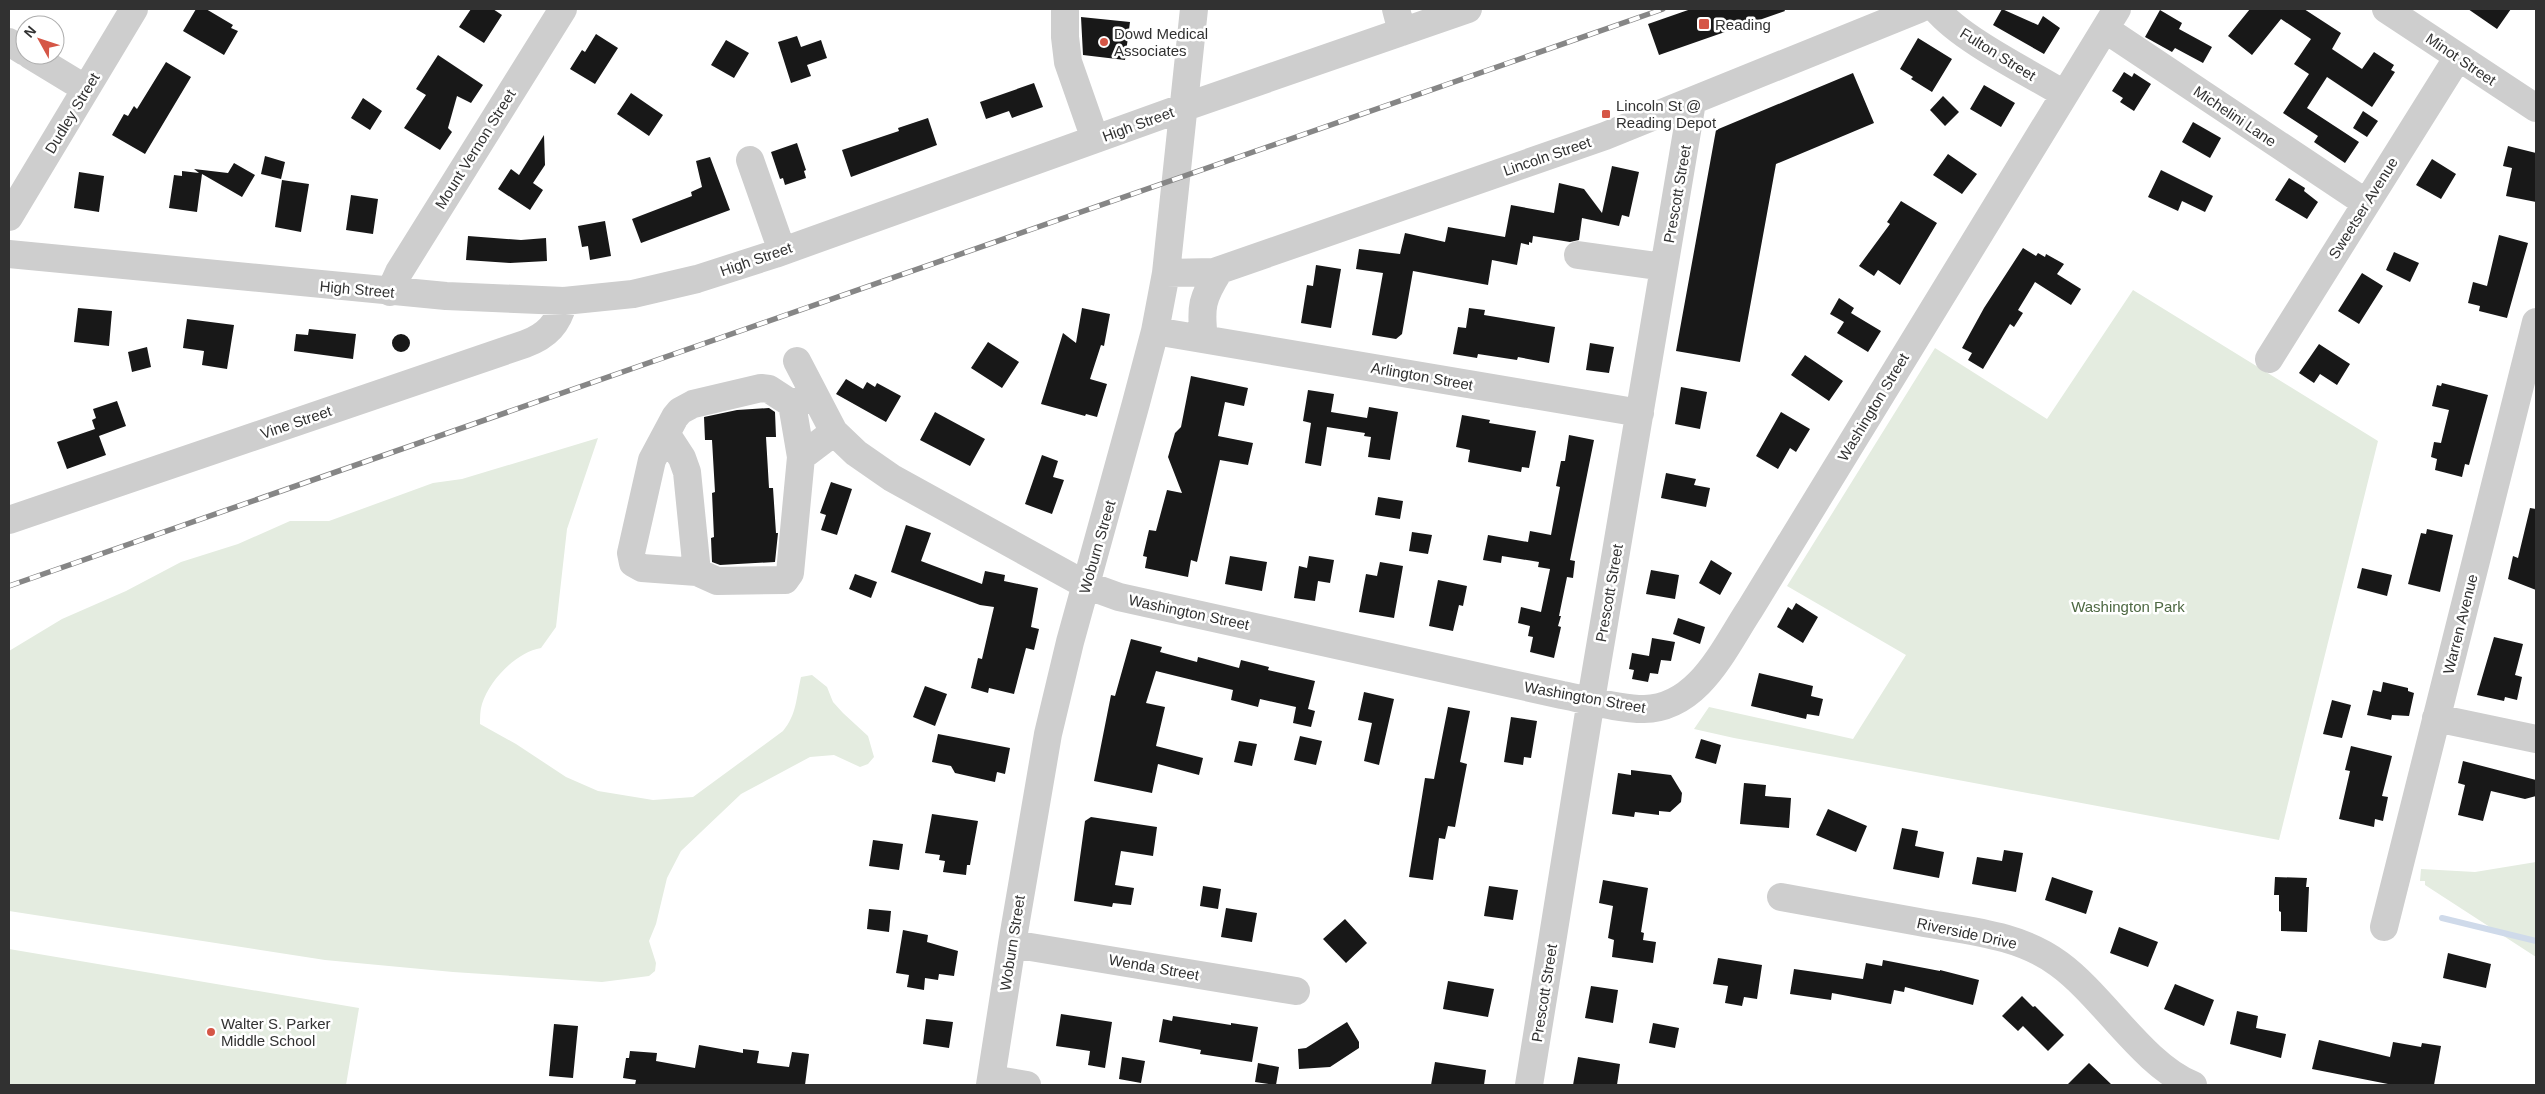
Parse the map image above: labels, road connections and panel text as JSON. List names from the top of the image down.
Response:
{
  "streets": {
    "street": [
      "Fulton Street",
      "Minot Street",
      "Dudley Street",
      "Michelini Lane",
      "High Street",
      "Mount Vernon Street",
      "Lincoln Street",
      "Prescott Street",
      "Sweetser Avenue",
      "Arlington Street",
      "Washington Street",
      "Vine Street",
      "Woburn Street",
      "Warren Avenue",
      "Riverside Drive",
      "Wenda Street"
    ]
  },
  "crossings": [
    ["Fulton Street", "Washington Street"],
    ["Minot Street", "Sweetser Avenue"],
    ["Michelini Lane", "Sweetser Avenue"],
    ["Michelini Lane", "Washington Street"],
    ["High Street", "Mount Vernon Street"],
    ["High Street", "Vine Street"],
    ["High Street", "Woburn Street"],
    ["Lincoln Street", "Prescott Street"],
    ["Lincoln Street", "Woburn Street"],
    ["Prescott Street", "Arlington Street"],
    ["Prescott Street", "Washington Street"],
    ["Arlington Street", "Woburn Street"],
    ["Washington Street", "Woburn Street"],
    ["Woburn Street", "Wenda Street"]
  ],
  "parks": ["Washington Park"],
  "places": {
    "transit": ["Reading", "Lincoln St @ Reading Depot"],
    "other": ["Dowd Medical Associates", "Walter S. Parker Middle School"]
  },
  "north": "top left"
}
